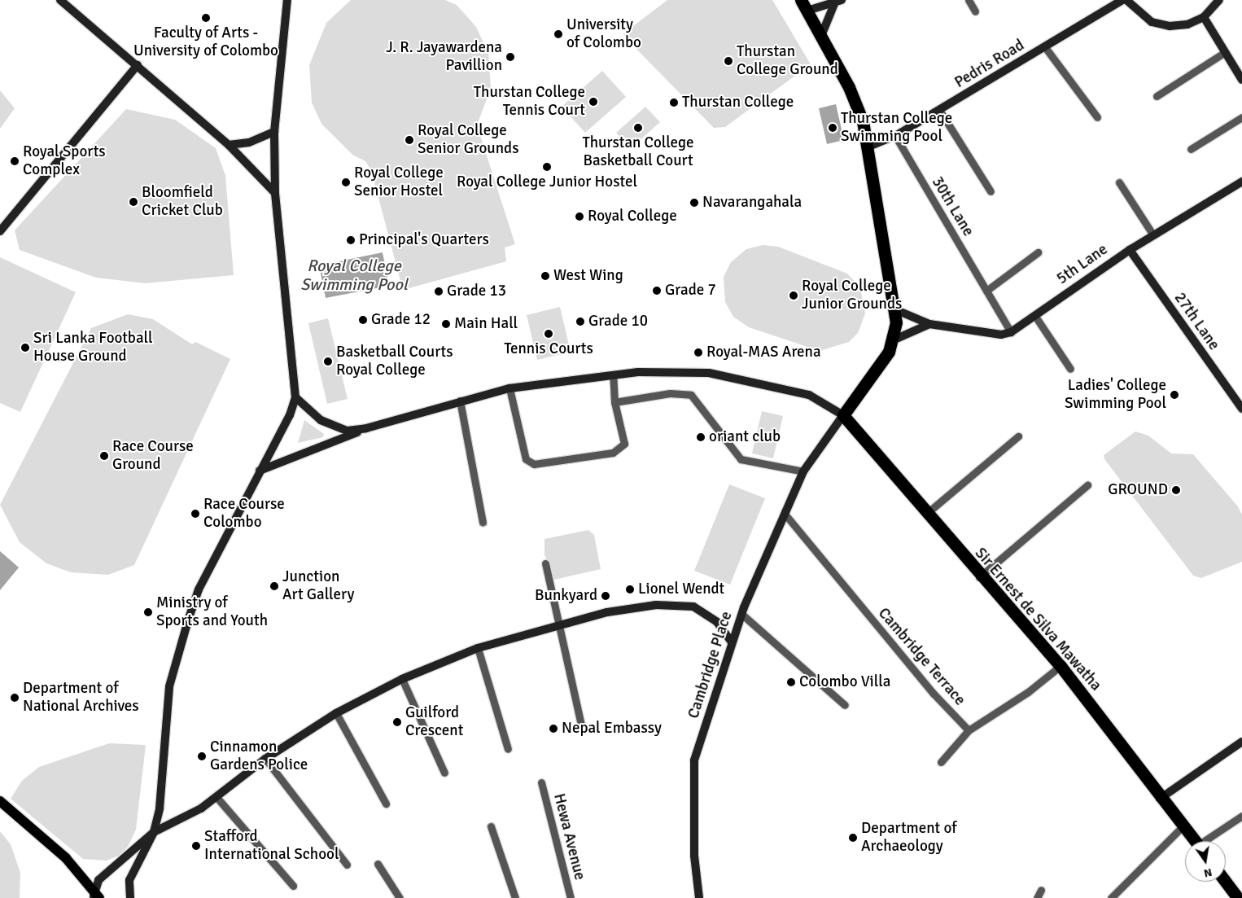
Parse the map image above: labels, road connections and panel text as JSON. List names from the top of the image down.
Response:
{
  "streets": {
    "highway": ["Sir Ernest de Silva Mawatha"],
    "main road": [
      "Pedris Road",
      "5th Lane",
      "27th Lane",
      "Cambridge Place"
    ],
    "street": ["30th Lane", "Cambridge Terrace", "Hewa Avenue"]
  },
  "crossings": [
    ["Pedris Road", "30th Lane"],
    ["30th Lane", "5th Lane"],
    ["5th Lane", "27th Lane"],
    ["Sir Ernest de Silva Mawatha", "Cambridge Place"],
    ["Cambridge Terrace", "Cambridge Place"]
  ],
  "water": ["Royal College Swimming Pool"],
  "places": [
    "Faculty of Arts - University of Colombo",
    "University of Colombo",
    "J. R. Jayawardena Pavillion",
    "Thurstan College Ground",
    "Thurstan College Tennis Court",
    "Thurstan College",
    "Thurstan College Basketball Court",
    "Thurstan College Swimming Pool",
    "Royal College Senior Grounds",
    "Royal Sports Complex",
    "Royal College Junior Hostel",
    "Royal College Senior Hostel",
    "Bloomfield Cricket Club",
    "Navarangahala",
    "Royal College",
    "Principal's Quarters",
    "West Wing",
    "Grade 7",
    "Grade 13",
    "Royal College Junior Grounds",
    "Grade 12",
    "Grade 10",
    "Main Hall",
    "Tennis Courts",
    "Sri Lanka Football House Ground",
    "Royal-MAS Arena",
    "Basketball Courts Royal College",
    "Ladies' College Swimming Pool",
    "oriant club",
    "Race Course Ground",
    "GROUND",
    "Race Course Colombo",
    "Junction Art Gallery",
    "Lionel Wendt",
    "Bunkyard",
    "Ministry of Sports and Youth",
    "Colombo Villa",
    "Department of National Archives",
    "Guilford Crescent",
    "Nepal Embassy",
    "Cinnamon Gardens Police",
    "Department of Archaeology",
    "Stafford International School"
  ],
  "north": "bottom"
}
